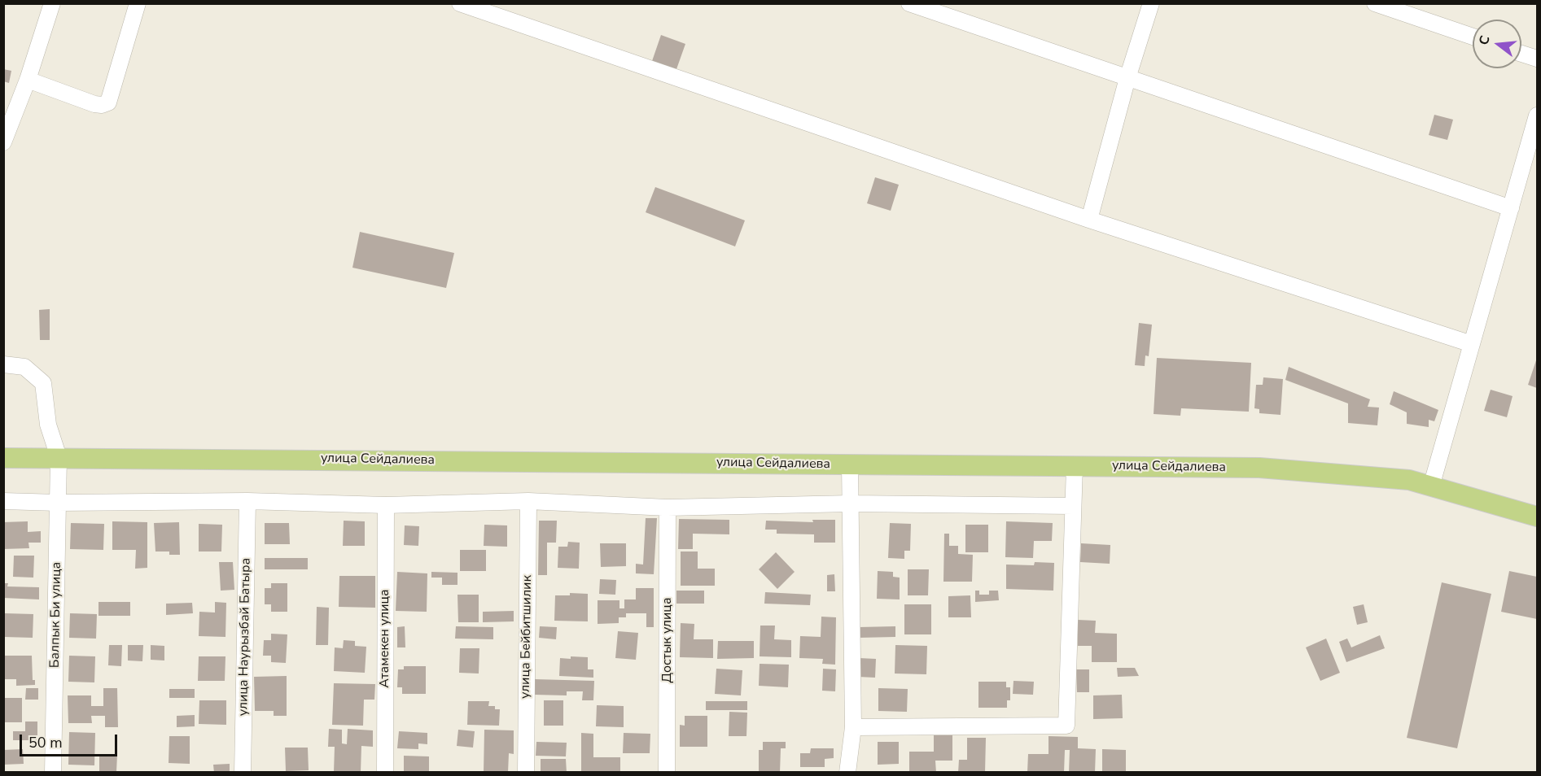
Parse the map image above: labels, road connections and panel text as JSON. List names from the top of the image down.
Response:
{
  "streets": {
    "main road": ["улица Сейдалиева"],
    "street": [
      "Балпык Би улица",
      "улица Наурызбай Батыра",
      "улица Бейбитшилик",
      "Атамекен улица",
      "Достык улица"
    ]
  },
  "crossings": [
    ["улица Сейдалиева", "Балпык Би улица"]
  ],
  "scale_bar": "50 m",
  "north": "left"
}
